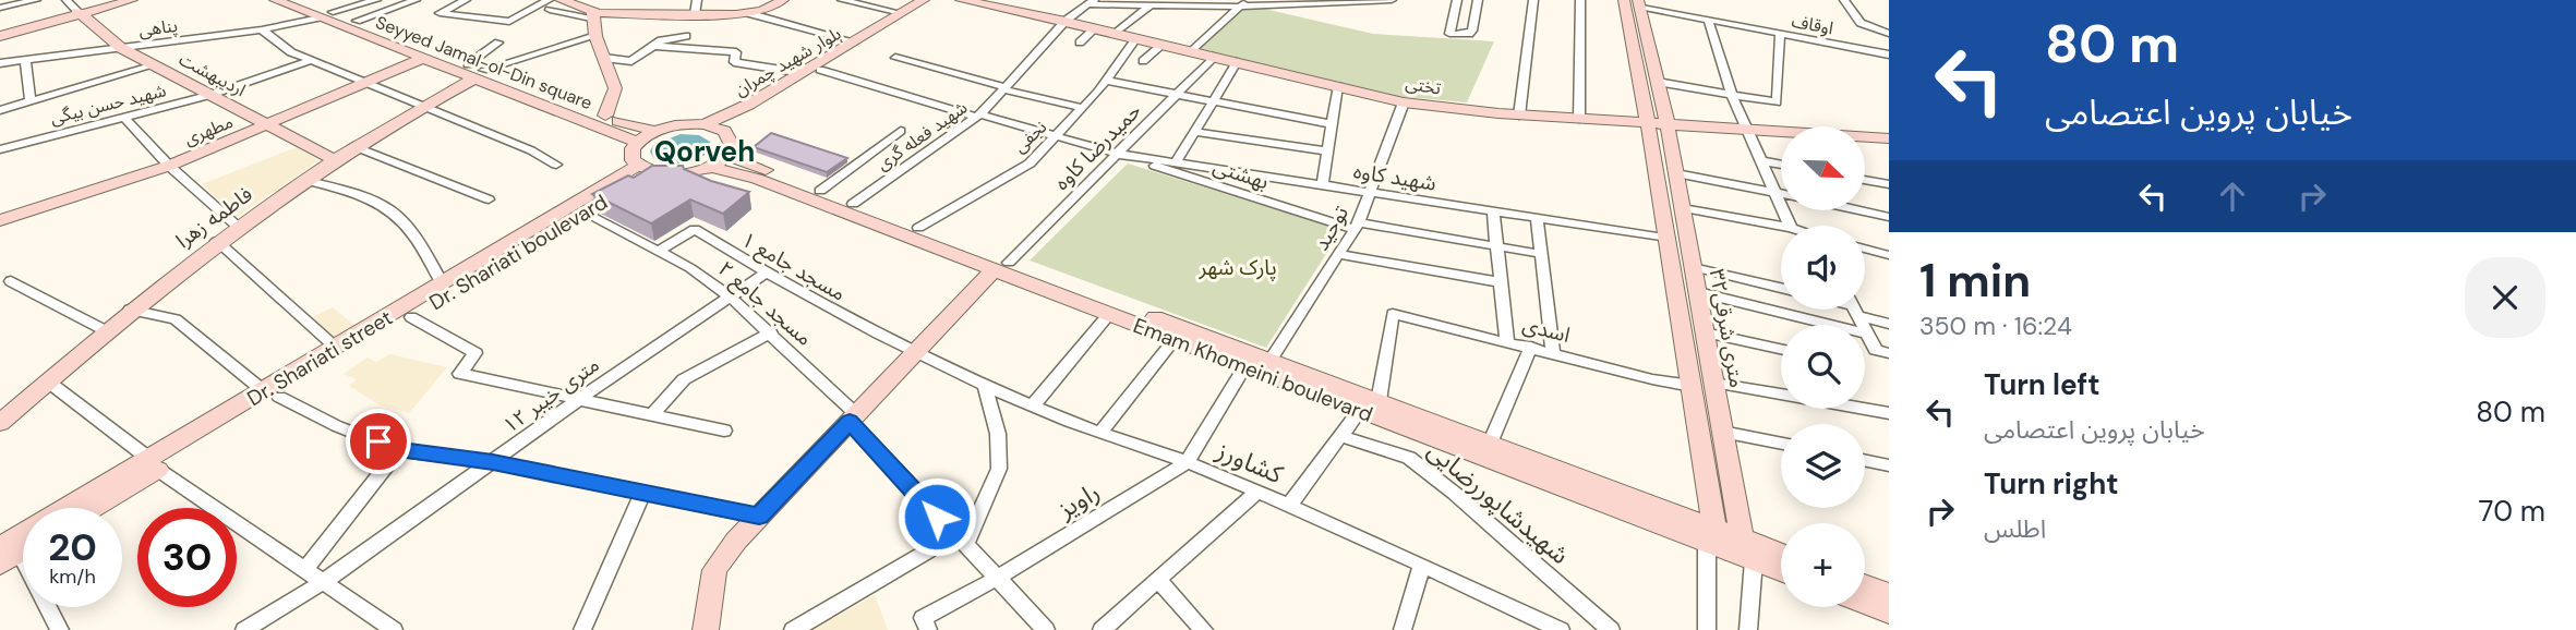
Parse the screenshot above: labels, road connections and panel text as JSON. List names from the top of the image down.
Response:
{
  "streets": {
    "main road": [
      "بلوار شهید چمران",
      "Seyyed Jamal-ol-Din square",
      "اردیبهشت",
      "تختی",
      "مطهری",
      "فاطمه زهرا",
      "Dr. Shariati boulevard",
      "متری شرقی۳۲",
      "Dr. Shariati street",
      "Emam Khomeini boulevard"
    ],
    "street": [
      "اوقاف",
      "پناهی",
      "شهید حسن بیگی",
      "شهید فعله گری",
      "نجفی",
      "حمیدرضا کاوه",
      "بهشتی",
      "شهید کاوه",
      "توحید",
      "مسجد جامع ۱",
      "مسجد جامع ۲",
      "اسدی",
      "۱۲ متری خیبر",
      "کشاورز",
      "راویز",
      "شهیدشاپوررضایی"
    ]
  },
  "crossings": [
    ["پناهی", "Seyyed Jamal-ol-Din square"],
    ["پناهی", "اردیبهشت"],
    ["Seyyed Jamal-ol-Din square", "مطهری"],
    ["Seyyed Jamal-ol-Din square", "فاطمه زهرا"],
    ["اردیبهشت", "شهید حسن بیگی"],
    ["اردیبهشت", "مطهری"],
    ["اردیبهشت", "فاطمه زهرا"],
    ["تختی", "شهید فعله گری"],
    ["تختی", "نجفی"],
    ["تختی", "حمیدرضا کاوه"],
    ["تختی", "توحید"],
    ["تختی", "متری شرقی۳۲"],
    ["شهید فعله گری", "Emam Khomeini boulevard"],
    ["نجفی", "Emam Khomeini boulevard"],
    ["حمیدرضا کاوه", "بهشتی"],
    ["حمیدرضا کاوه", "شهید کاوه"],
    ["حمیدرضا کاوه", "Emam Khomeini boulevard"],
    ["بهشتی", "شهید کاوه"],
    ["بهشتی", "توحید"],
    ["شهید کاوه", "توحید"],
    ["توحید", "Emam Khomeini boulevard"],
    ["Dr. Shariati boulevard", "Dr. Shariati street"],
    ["مسجد جامع ۱", "مسجد جامع ۲"],
    ["مسجد جامع ۱", "۱۲ متری خیبر"],
    ["مسجد جامع ۱", "کشاورز"],
    ["مسجد جامع ۲", "۱۲ متری خیبر"],
    ["مسجد جامع ۲", "راویز"],
    ["متری شرقی۳۲", "Emam Khomeini boulevard"],
    ["اسدی", "Emam Khomeini boulevard"],
    ["کشاورز", "راویز"]
  ],
  "districts": ["Qorveh"],
  "parks": ["پارک شهر"],
  "north": "bottom right",
  "page": {
    "turn": ["80 m", "خیابان پروین اعتصامی"],
    "map_buttons": "+",
    "heading": ["1 min", "350 m · 16:24"],
    "list": [
      {
        "name": "Turn left",
        "note": "خیابان پروین اعتصامی",
        "value": "80 m"
      },
      {
        "name": "Turn right",
        "note": "اطلس",
        "value": "70 m"
      }
    ],
    "speed": "20 km/h",
    "limit": "30"
  }
}
